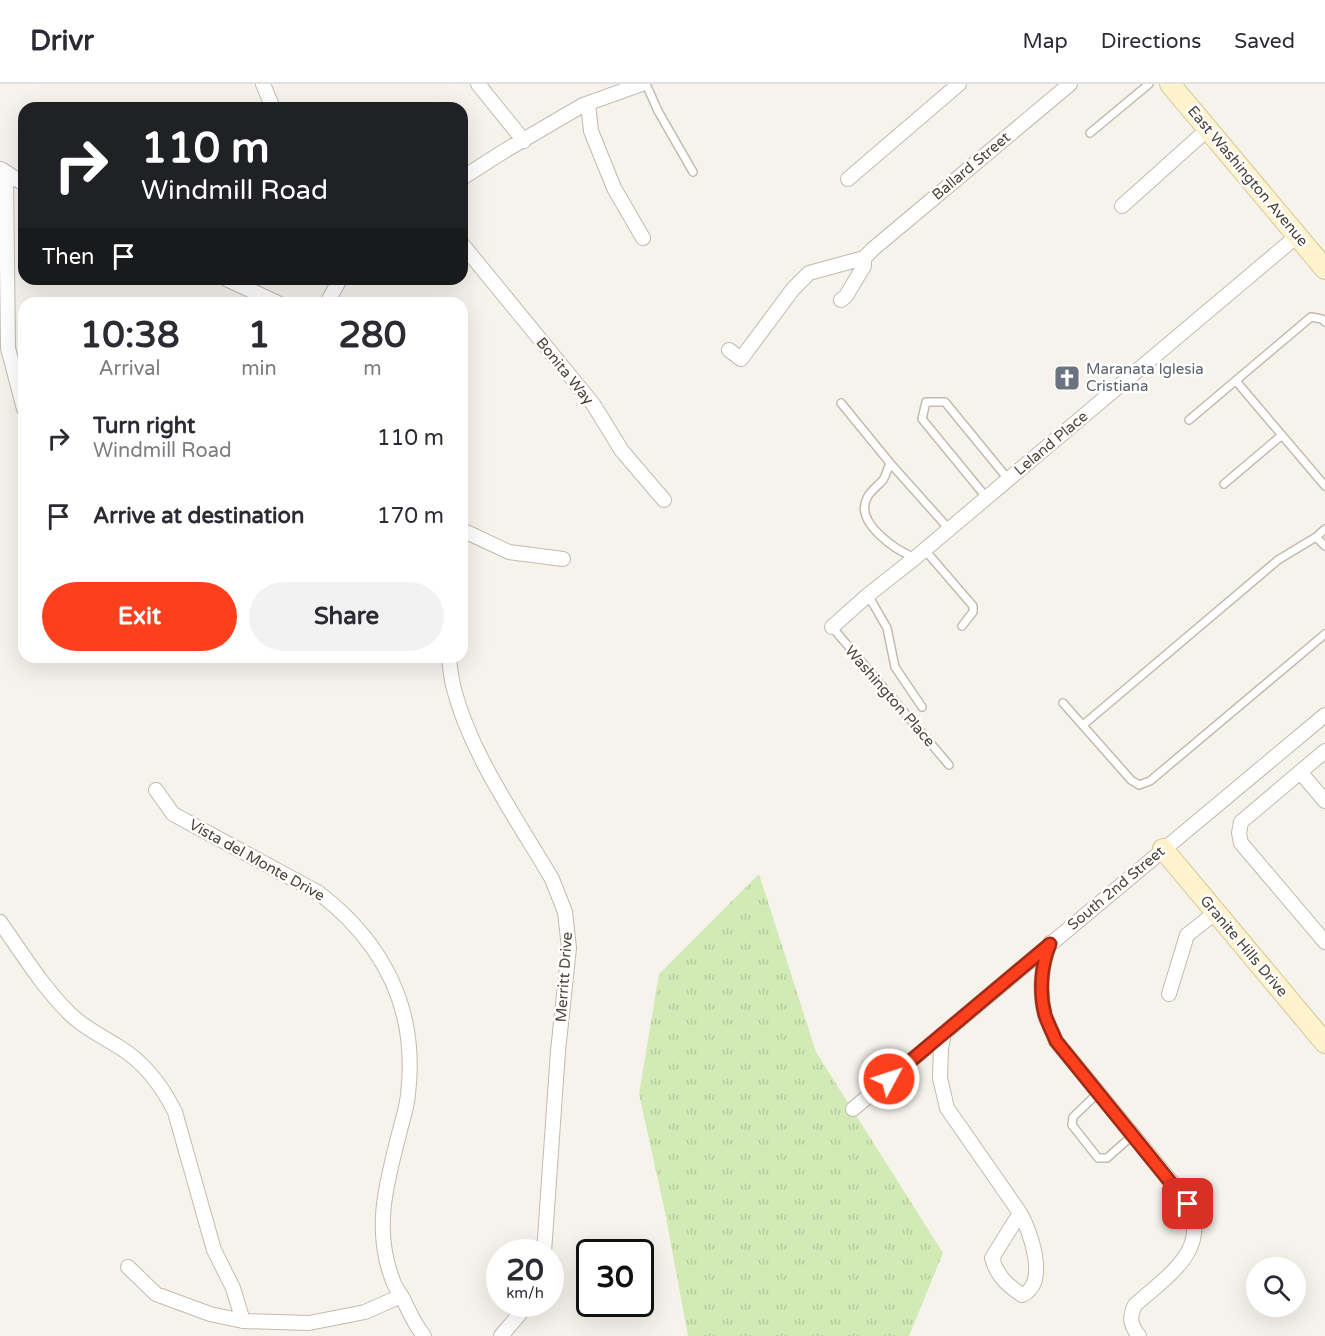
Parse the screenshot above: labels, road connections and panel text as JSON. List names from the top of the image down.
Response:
{
  "streets": {
    "street": [
      "Ballard Street",
      "East Washington Avenue",
      "Bonita Way",
      "Leland Place",
      "Vista del Monte Drive",
      "South 2nd Street",
      "Granite Hills Drive",
      "Merritt Drive"
    ],
    "lane": ["Washington Place"]
  },
  "crossings": [
    ["East Washington Avenue", "Leland Place"],
    ["Leland Place", "Washington Place"],
    ["South 2nd Street", "Granite Hills Drive"]
  ],
  "places": {
    "church": ["Maranata Iglesia Cristiana"]
  },
  "page": {
    "header": "Drivr",
    "nav": ["Map", "Directions", "Saved"],
    "turn": ["110 m", "Windmill Road"],
    "then": "Then",
    "eta": [
      "10:38",
      "Arrival",
      "1",
      "min",
      "280",
      "m"
    ],
    "list": [
      {
        "name": "Turn right",
        "note": "Windmill Road",
        "value": "110 m"
      },
      {
        "name": "Arrive at destination",
        "value": "170 m"
      }
    ],
    "buttons": ["Exit", "Share"],
    "speed": "20 km/h",
    "limit": "30"
  }
}
